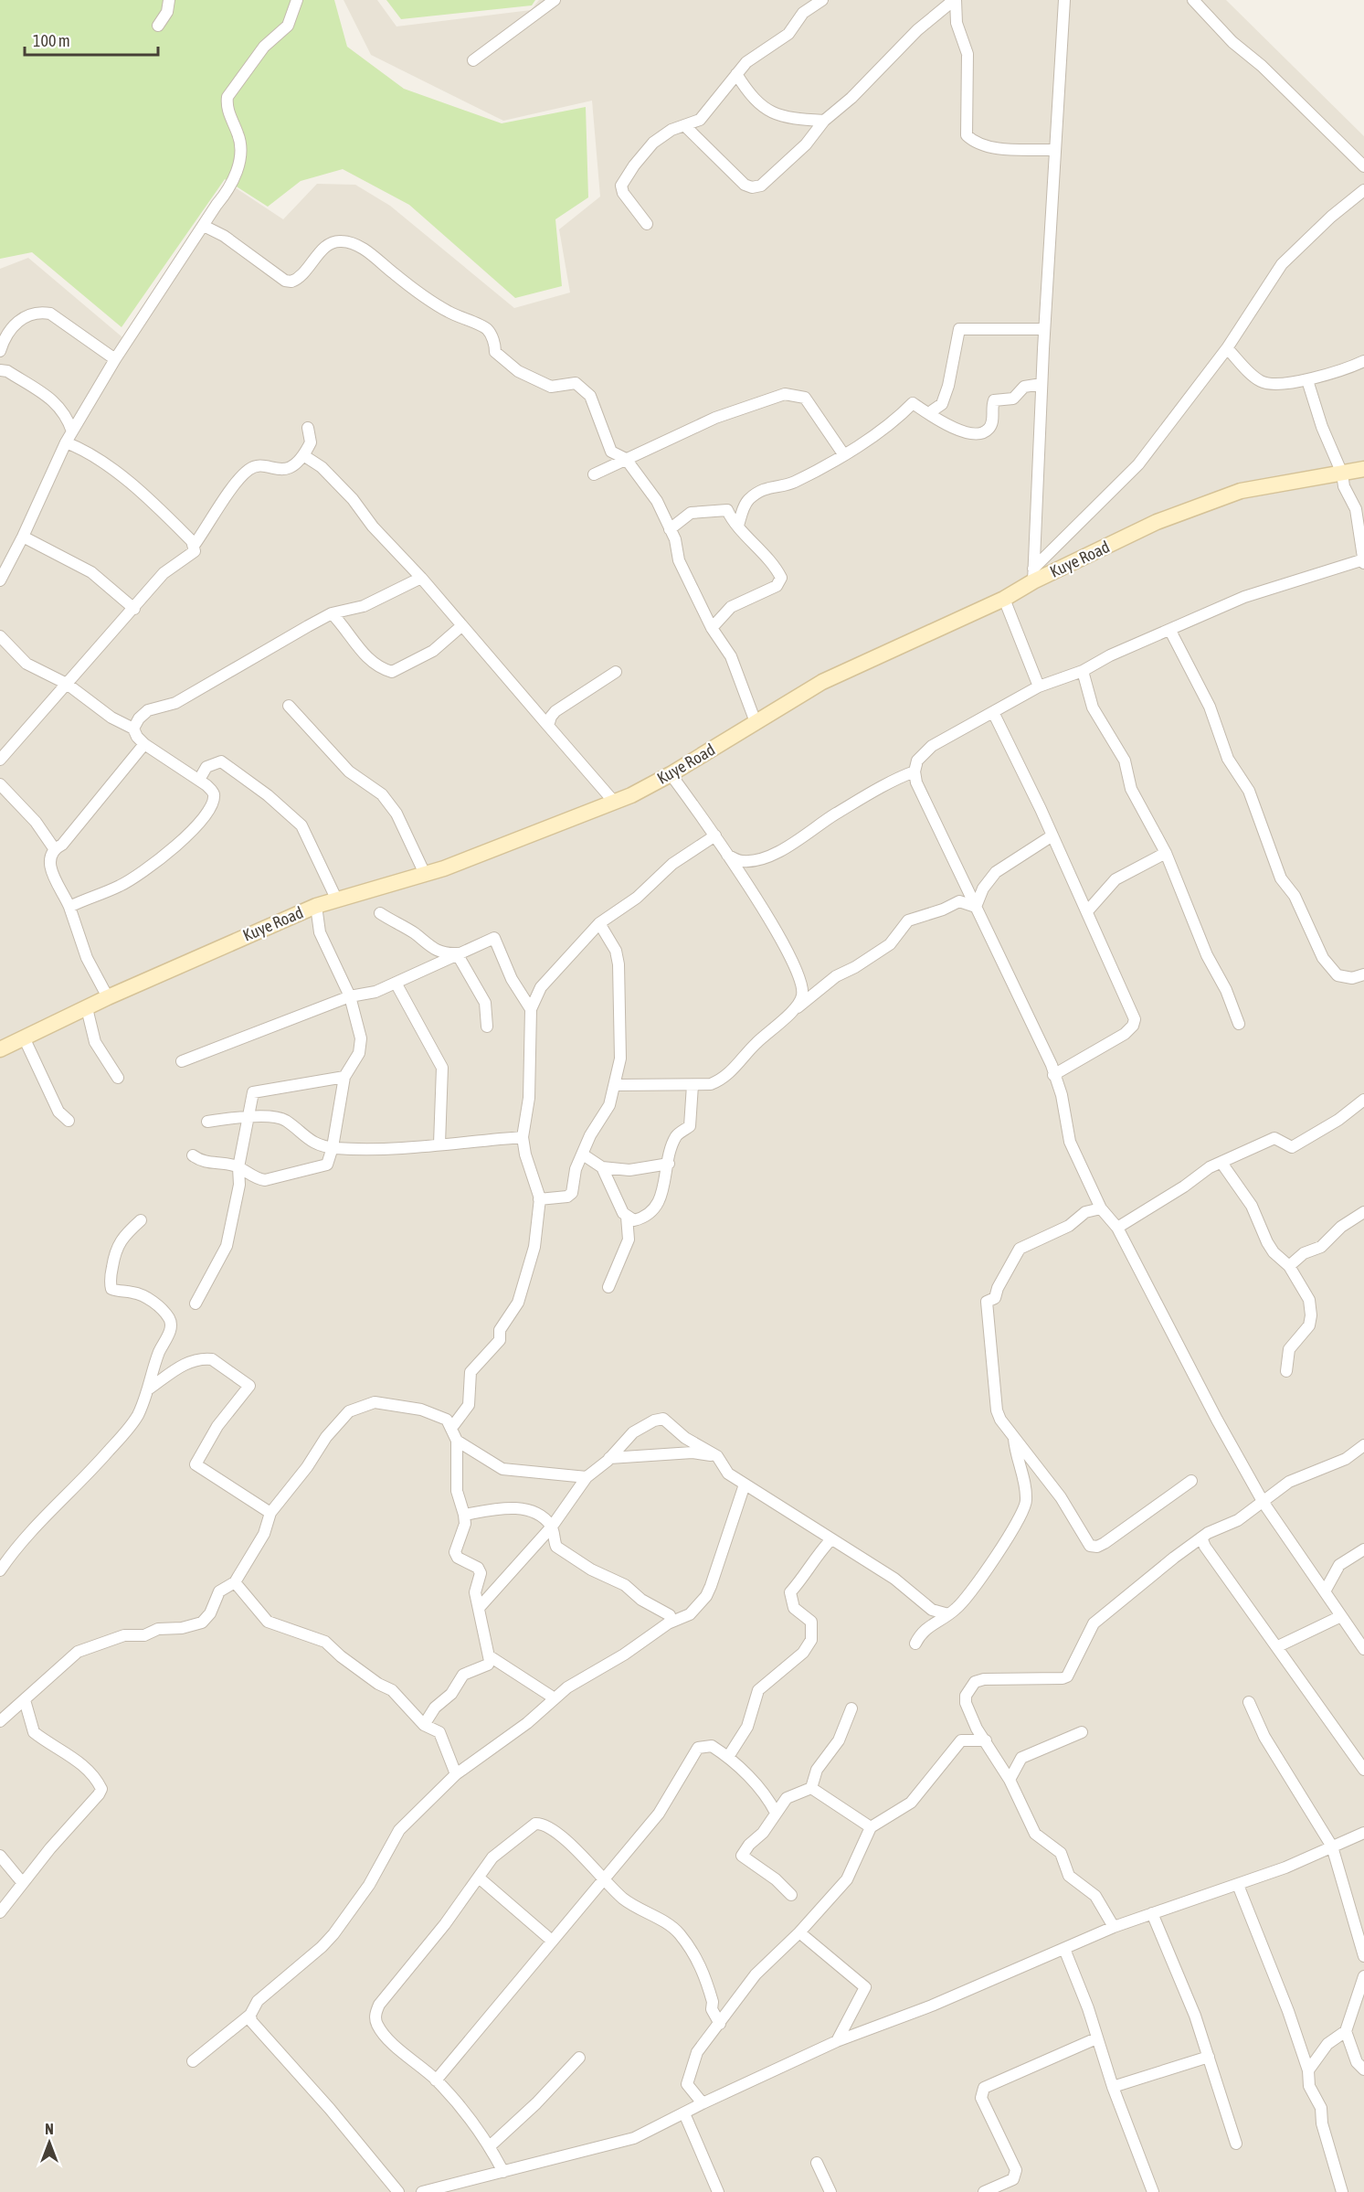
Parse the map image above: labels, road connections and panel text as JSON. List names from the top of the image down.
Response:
{
  "streets": {
    "street": ["Kuye Road"]
  },
  "scale_bar": "100 m",
  "north": "top"
}
